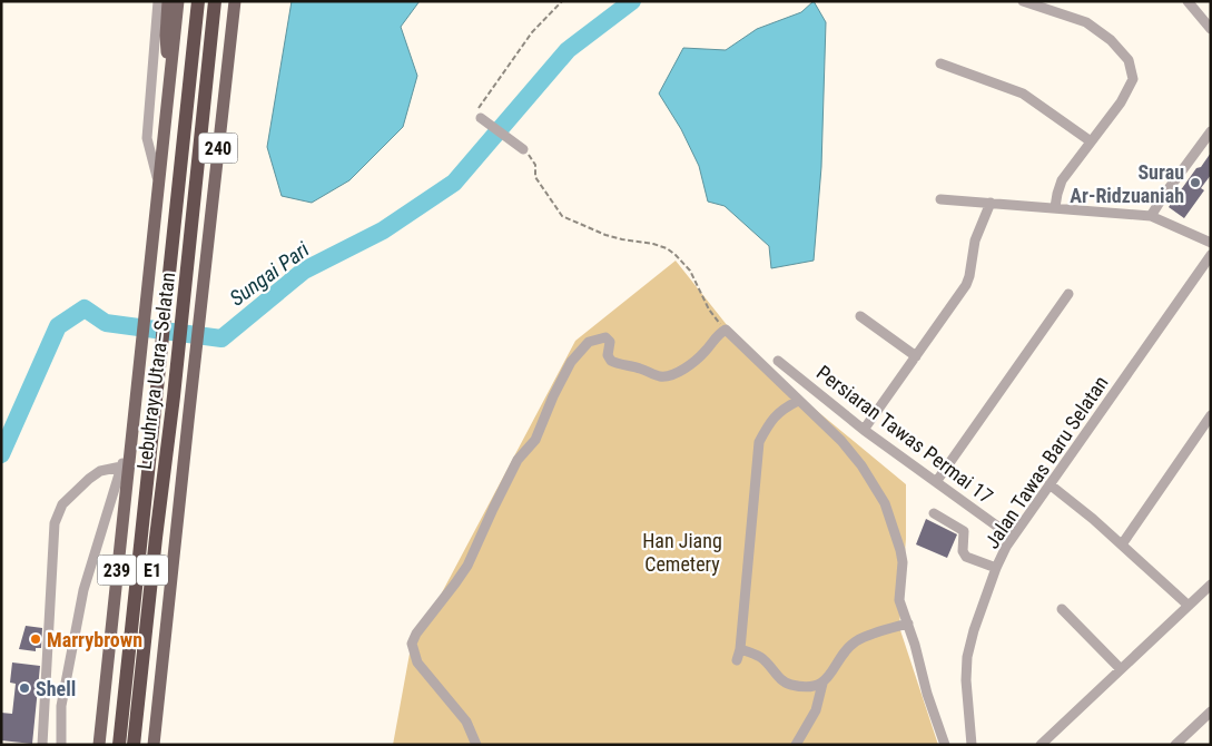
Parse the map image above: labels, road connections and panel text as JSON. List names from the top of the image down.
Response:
{
  "streets": {
    "highway": ["Lebuhraya Utara–Selatan", "E1"],
    "main road": ["240", "239"],
    "street": ["Persiaran Tawas Permai 17", "Jalan Tawas Baru Selatan"]
  },
  "crossings": [
    ["Persiaran Tawas Permai 17", "Jalan Tawas Baru Selatan"]
  ],
  "water": ["Sungai Pari"],
  "parks": ["Han Jiang Cemetery"],
  "places": ["Surau Ar-Ridzuaniah", "Marrybrown", "Shell"]
}
